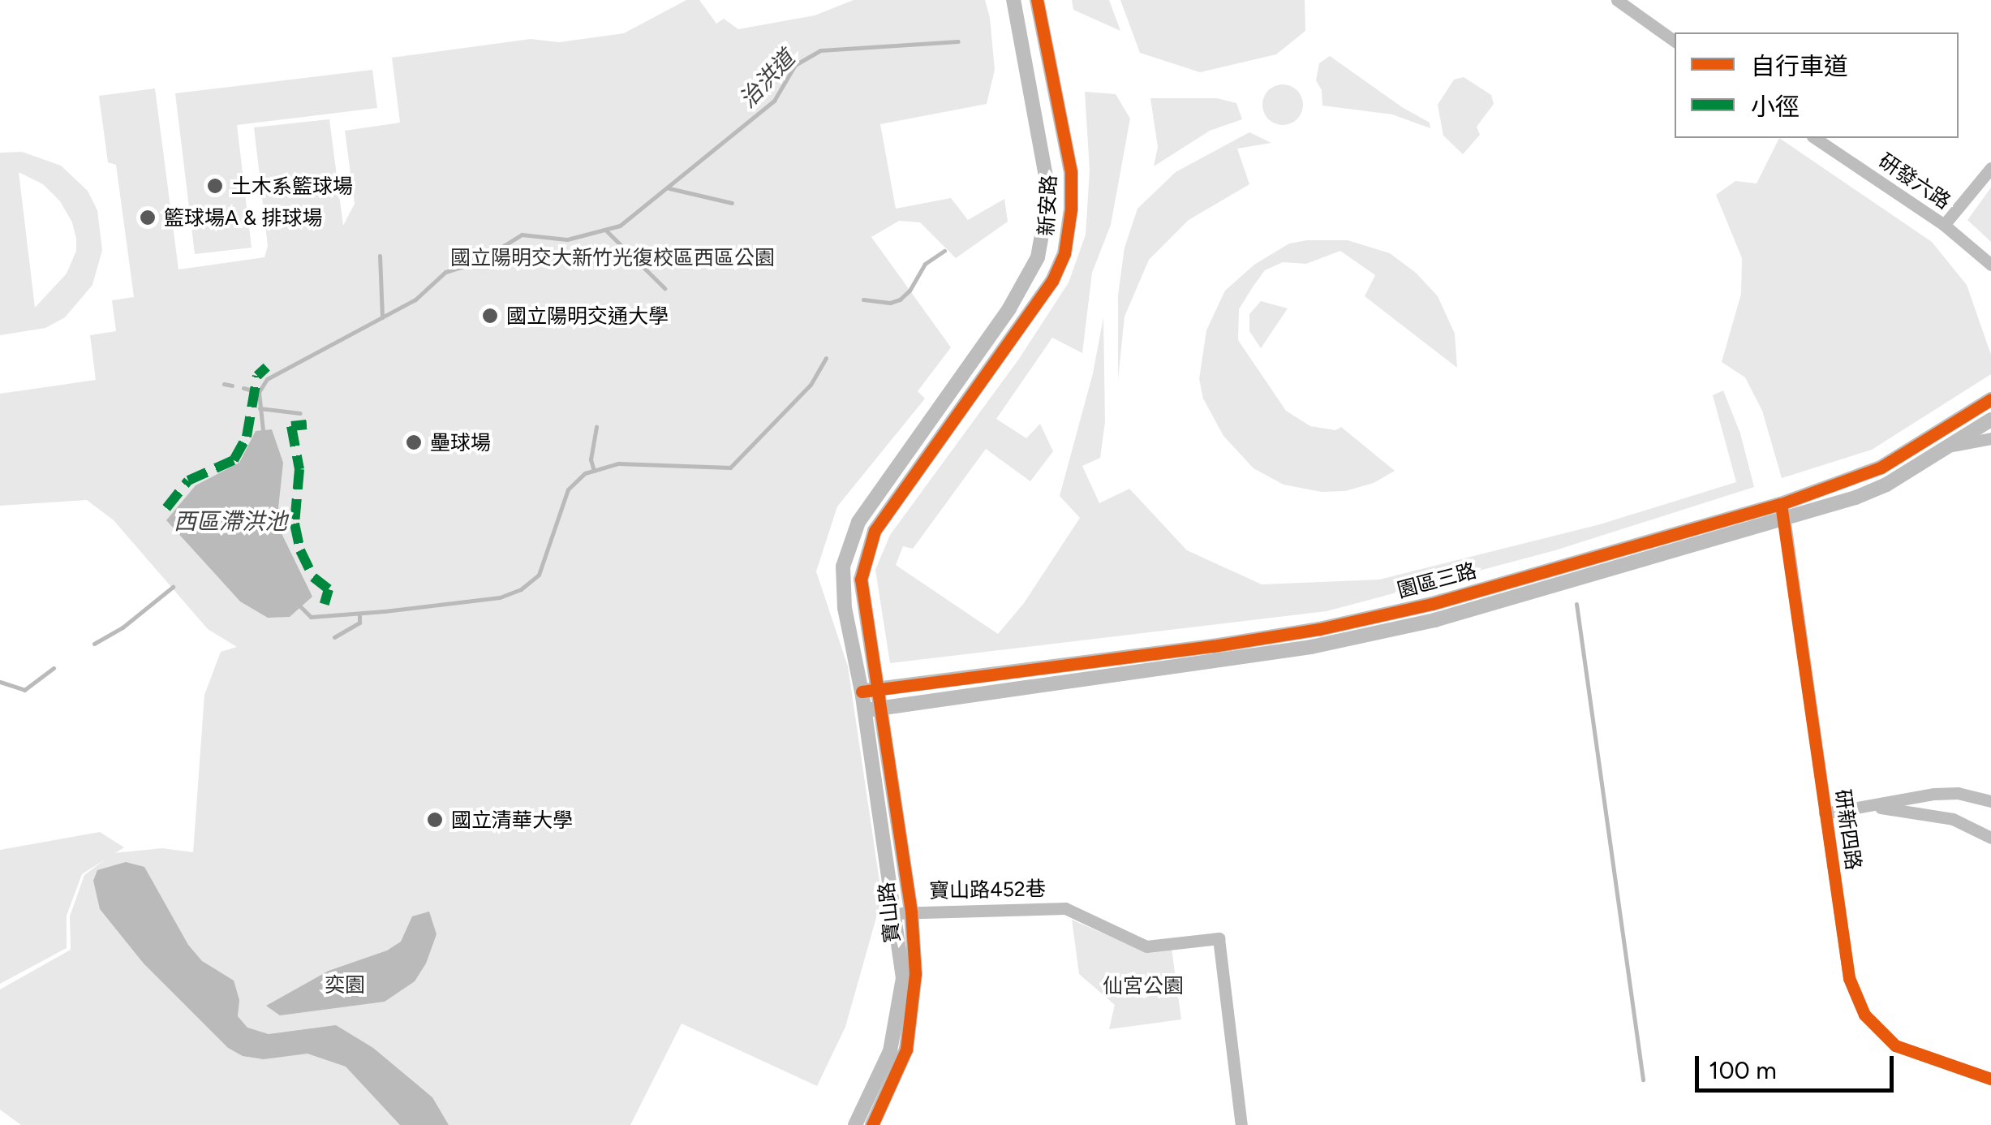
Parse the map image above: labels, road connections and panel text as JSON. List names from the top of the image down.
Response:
{
  "streets": {
    "street": [
      "研發六路",
      "新安路",
      "園區三路",
      "研新四路",
      "寶山路452巷",
      "寶山路"
    ]
  },
  "crossings": [
    ["新安路", "園區三路"],
    ["新安路", "寶山路"],
    ["園區三路", "研新四路"],
    ["園區三路", "寶山路"],
    ["寶山路452巷", "寶山路"]
  ],
  "water": ["治洪道", "西區滯洪池"],
  "parks": ["國立陽明交大新竹光復校區西區公園", "奕園", "仙宮公園"],
  "places": [
    "土木系籃球場",
    "籃球場A & 排球場",
    "國立陽明交通大學",
    "壘球場",
    "國立清華大學"
  ],
  "legend": ["自行車道", "小徑"],
  "scale_bar": "100 m"
}
